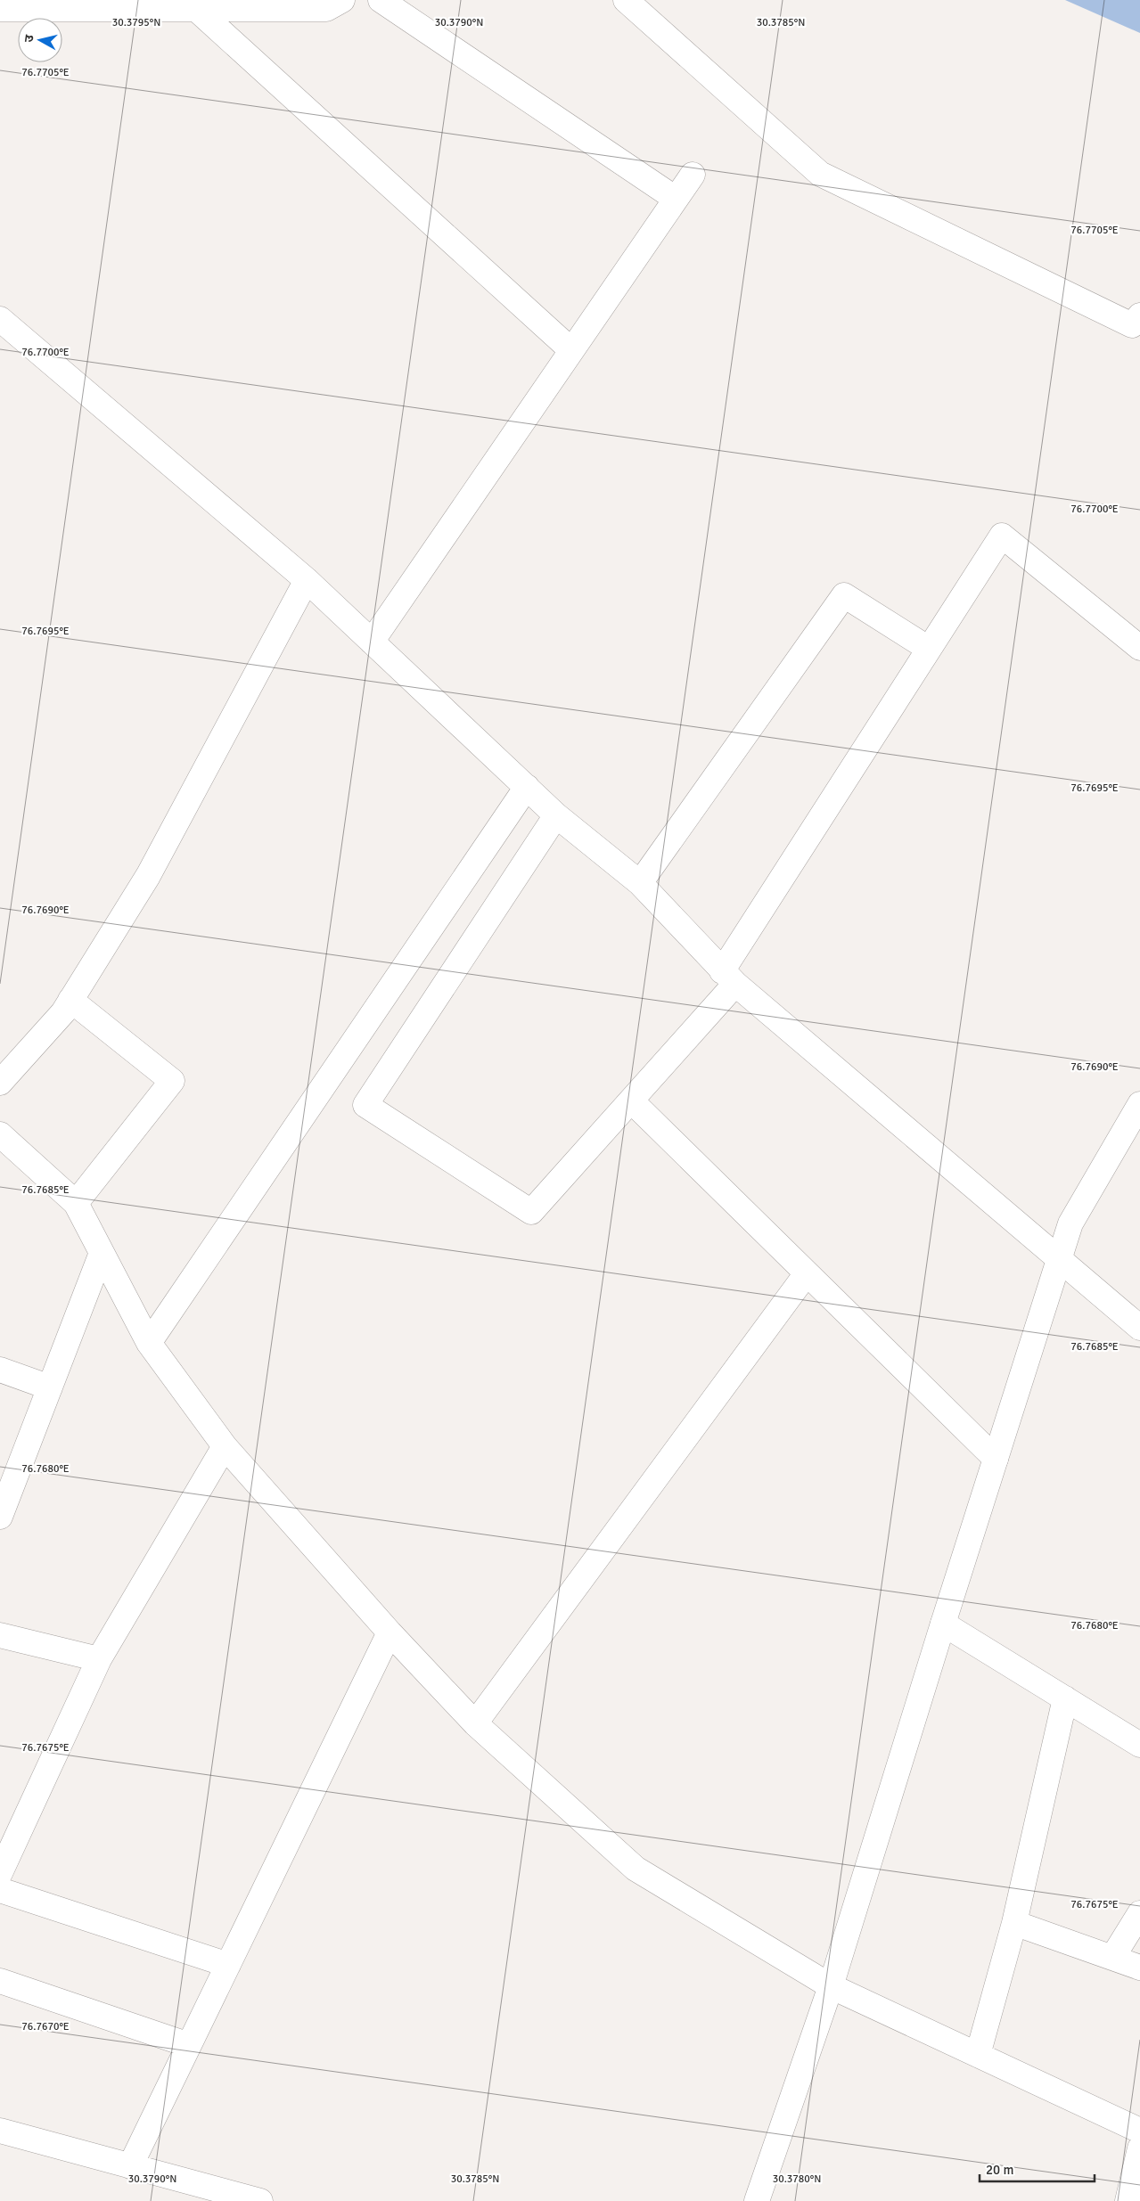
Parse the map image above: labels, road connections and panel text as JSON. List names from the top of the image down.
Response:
{
  "scale_bar": "20 m",
  "north": "left",
  "coordinates": [
    "30.3795°N",
    "30.3790°N",
    "30.3785°N",
    "76.7705°E",
    "76.7700°E",
    "76.7695°E",
    "76.7690°E",
    "76.7685°E",
    "76.7680°E",
    "76.7675°E",
    "76.7670°E",
    "30.3780°N"
  ]
}
